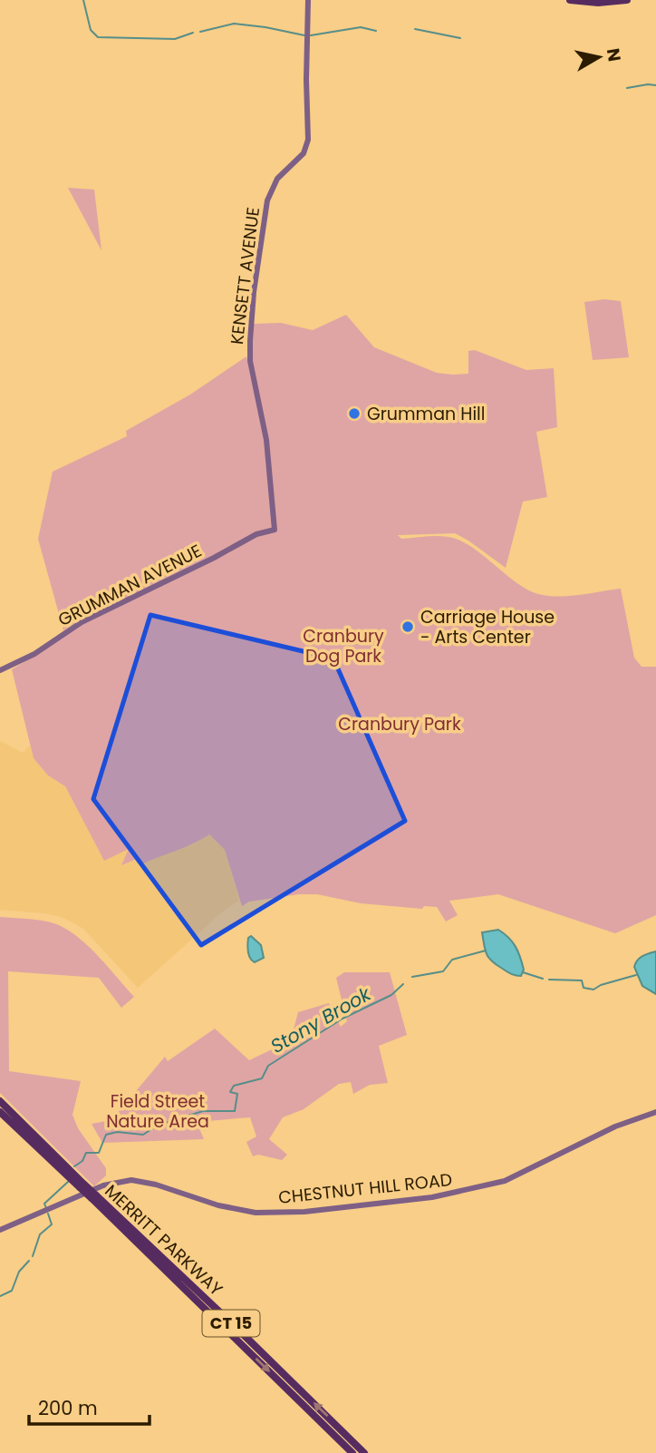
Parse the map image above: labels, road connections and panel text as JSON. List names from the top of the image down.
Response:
{
  "streets": {
    "highway": ["MERRITT PARKWAY", "CT 15"],
    "street": ["KENSETT AVENUE", "GRUMMAN AVENUE", "CHESTNUT HILL ROAD"]
  },
  "crossings": [
    ["KENSETT AVENUE", "GRUMMAN AVENUE"]
  ],
  "water": ["Stony Brook"],
  "parks": ["Cranbury Dog Park", "Cranbury Park", "Field Street Nature Area"],
  "places": ["Grumman Hill", "Carriage House - Arts Center"],
  "scale_bar": "200 m",
  "north": "right"
}
